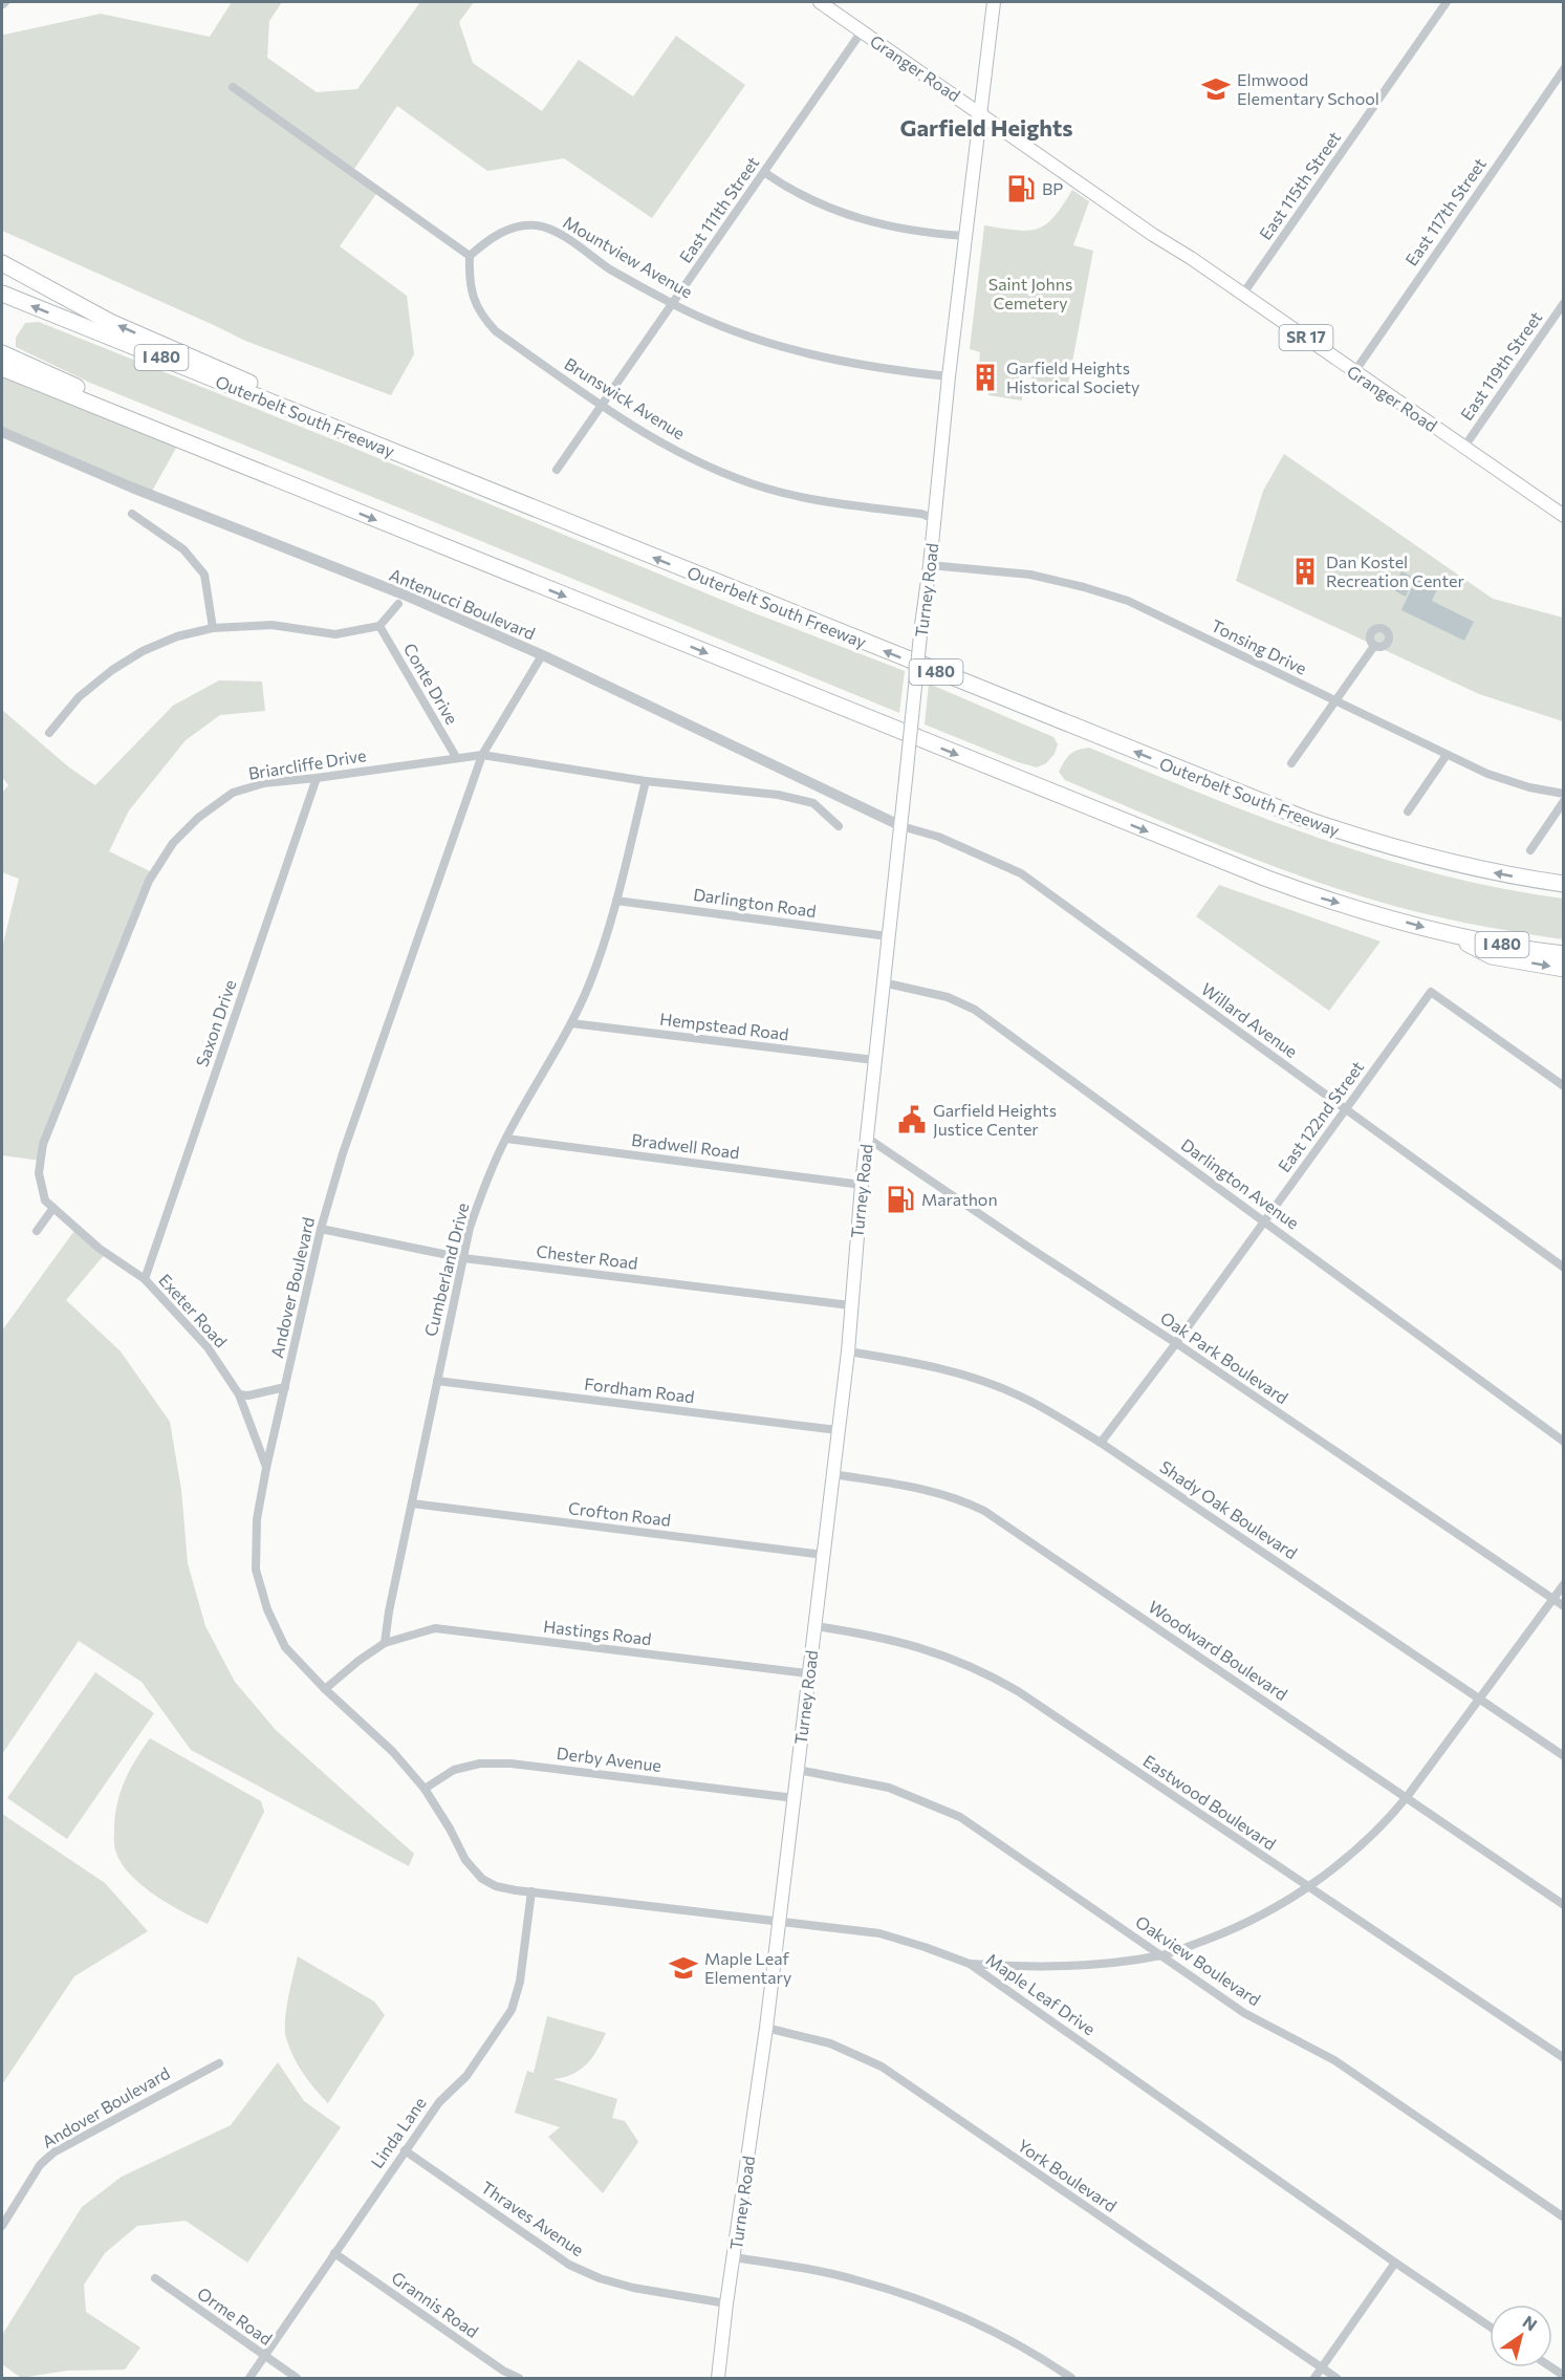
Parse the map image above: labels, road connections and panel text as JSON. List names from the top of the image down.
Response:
{
  "streets": {
    "highway": ["I 480", "Outerbelt South Freeway"],
    "main road": ["Granger Road", "SR 17", "Turney Road"],
    "street": [
      "East 115th Street",
      "East 111th Street",
      "East 117th Street",
      "Mountview Avenue",
      "East 119th Street",
      "Brunswick Avenue",
      "Antenucci Boulevard",
      "Tonsing Drive",
      "Conte Drive",
      "Briarcliffe Drive",
      "Darlington Road",
      "Willard Avenue",
      "Saxon Drive",
      "Hempstead Road",
      "East 122nd Street",
      "Bradwell Road",
      "Darlington Avenue",
      "Chester Road",
      "Cumberland Drive",
      "Andover Boulevard",
      "Exeter Road",
      "Oak Park Boulevard",
      "Fordham Road",
      "Shady Oak Boulevard",
      "Crofton Road",
      "Hastings Road",
      "Woodward Boulevard",
      "Derby Avenue",
      "Eastwood Boulevard",
      "Oakview Boulevard",
      "Maple Leaf Drive",
      "Linda Lane",
      "York Boulevard",
      "Thraves Avenue",
      "Grannis Road",
      "Orme Road"
    ]
  },
  "crossings": [
    ["Granger Road", "East 115th Street"],
    ["Granger Road", "East 111th Street"],
    ["Granger Road", "East 117th Street"],
    ["Granger Road", "East 119th Street"],
    ["Granger Road", "Turney Road"],
    ["East 111th Street", "Mountview Avenue"],
    ["East 111th Street", "Brunswick Avenue"],
    ["Mountview Avenue", "Brunswick Avenue"],
    ["Mountview Avenue", "Turney Road"],
    ["Brunswick Avenue", "Turney Road"],
    ["Turney Road", "Antenucci Boulevard"],
    ["Turney Road", "Tonsing Drive"],
    ["Turney Road", "Darlington Road"],
    ["Turney Road", "Willard Avenue"],
    ["Turney Road", "Hempstead Road"],
    ["Turney Road", "Bradwell Road"],
    ["Turney Road", "Darlington Avenue"],
    ["Turney Road", "Chester Road"],
    ["Turney Road", "Oak Park Boulevard"],
    ["Turney Road", "Fordham Road"],
    ["Turney Road", "Shady Oak Boulevard"],
    ["Turney Road", "Crofton Road"],
    ["Turney Road", "Hastings Road"],
    ["Turney Road", "Woodward Boulevard"],
    ["Turney Road", "Derby Avenue"],
    ["Turney Road", "Eastwood Boulevard"],
    ["Turney Road", "Oakview Boulevard"],
    ["Turney Road", "Maple Leaf Drive"],
    ["Turney Road", "York Boulevard"],
    ["Turney Road", "Thraves Avenue"],
    ["Antenucci Boulevard", "Willard Avenue"],
    ["Conte Drive", "Briarcliffe Drive"],
    ["Briarcliffe Drive", "Saxon Drive"],
    ["Briarcliffe Drive", "Cumberland Drive"],
    ["Briarcliffe Drive", "Andover Boulevard"],
    ["Briarcliffe Drive", "Exeter Road"],
    ["Darlington Road", "Cumberland Drive"],
    ["Willard Avenue", "East 122nd Street"],
    ["Saxon Drive", "Exeter Road"],
    ["Hempstead Road", "Cumberland Drive"],
    ["East 122nd Street", "Darlington Avenue"],
    ["East 122nd Street", "Oak Park Boulevard"],
    ["East 122nd Street", "Shady Oak Boulevard"],
    ["Bradwell Road", "Cumberland Drive"],
    ["Chester Road", "Cumberland Drive"],
    ["Chester Road", "Andover Boulevard"],
    ["Cumberland Drive", "Fordham Road"],
    ["Cumberland Drive", "Crofton Road"],
    ["Cumberland Drive", "Hastings Road"],
    ["Andover Boulevard", "Exeter Road"],
    ["Andover Boulevard", "Derby Avenue"],
    ["Andover Boulevard", "Maple Leaf Drive"],
    ["Maple Leaf Drive", "Linda Lane"],
    ["Linda Lane", "Thraves Avenue"],
    ["Linda Lane", "Grannis Road"],
    ["Linda Lane", "Orme Road"]
  ],
  "districts": ["Garfield Heights"],
  "parks": ["Saint Johns Cemetery"],
  "places": {
    "school or university": ["Elmwood Elementary School", "Maple Leaf Elementary"],
    "fuel station": ["BP", "Marathon"],
    "building": ["Garfield Heights Historical Society", "Dan Kostel Recreation Center"],
    "public building": ["Garfield Heights Justice Center"]
  },
  "north": "top right"
}
